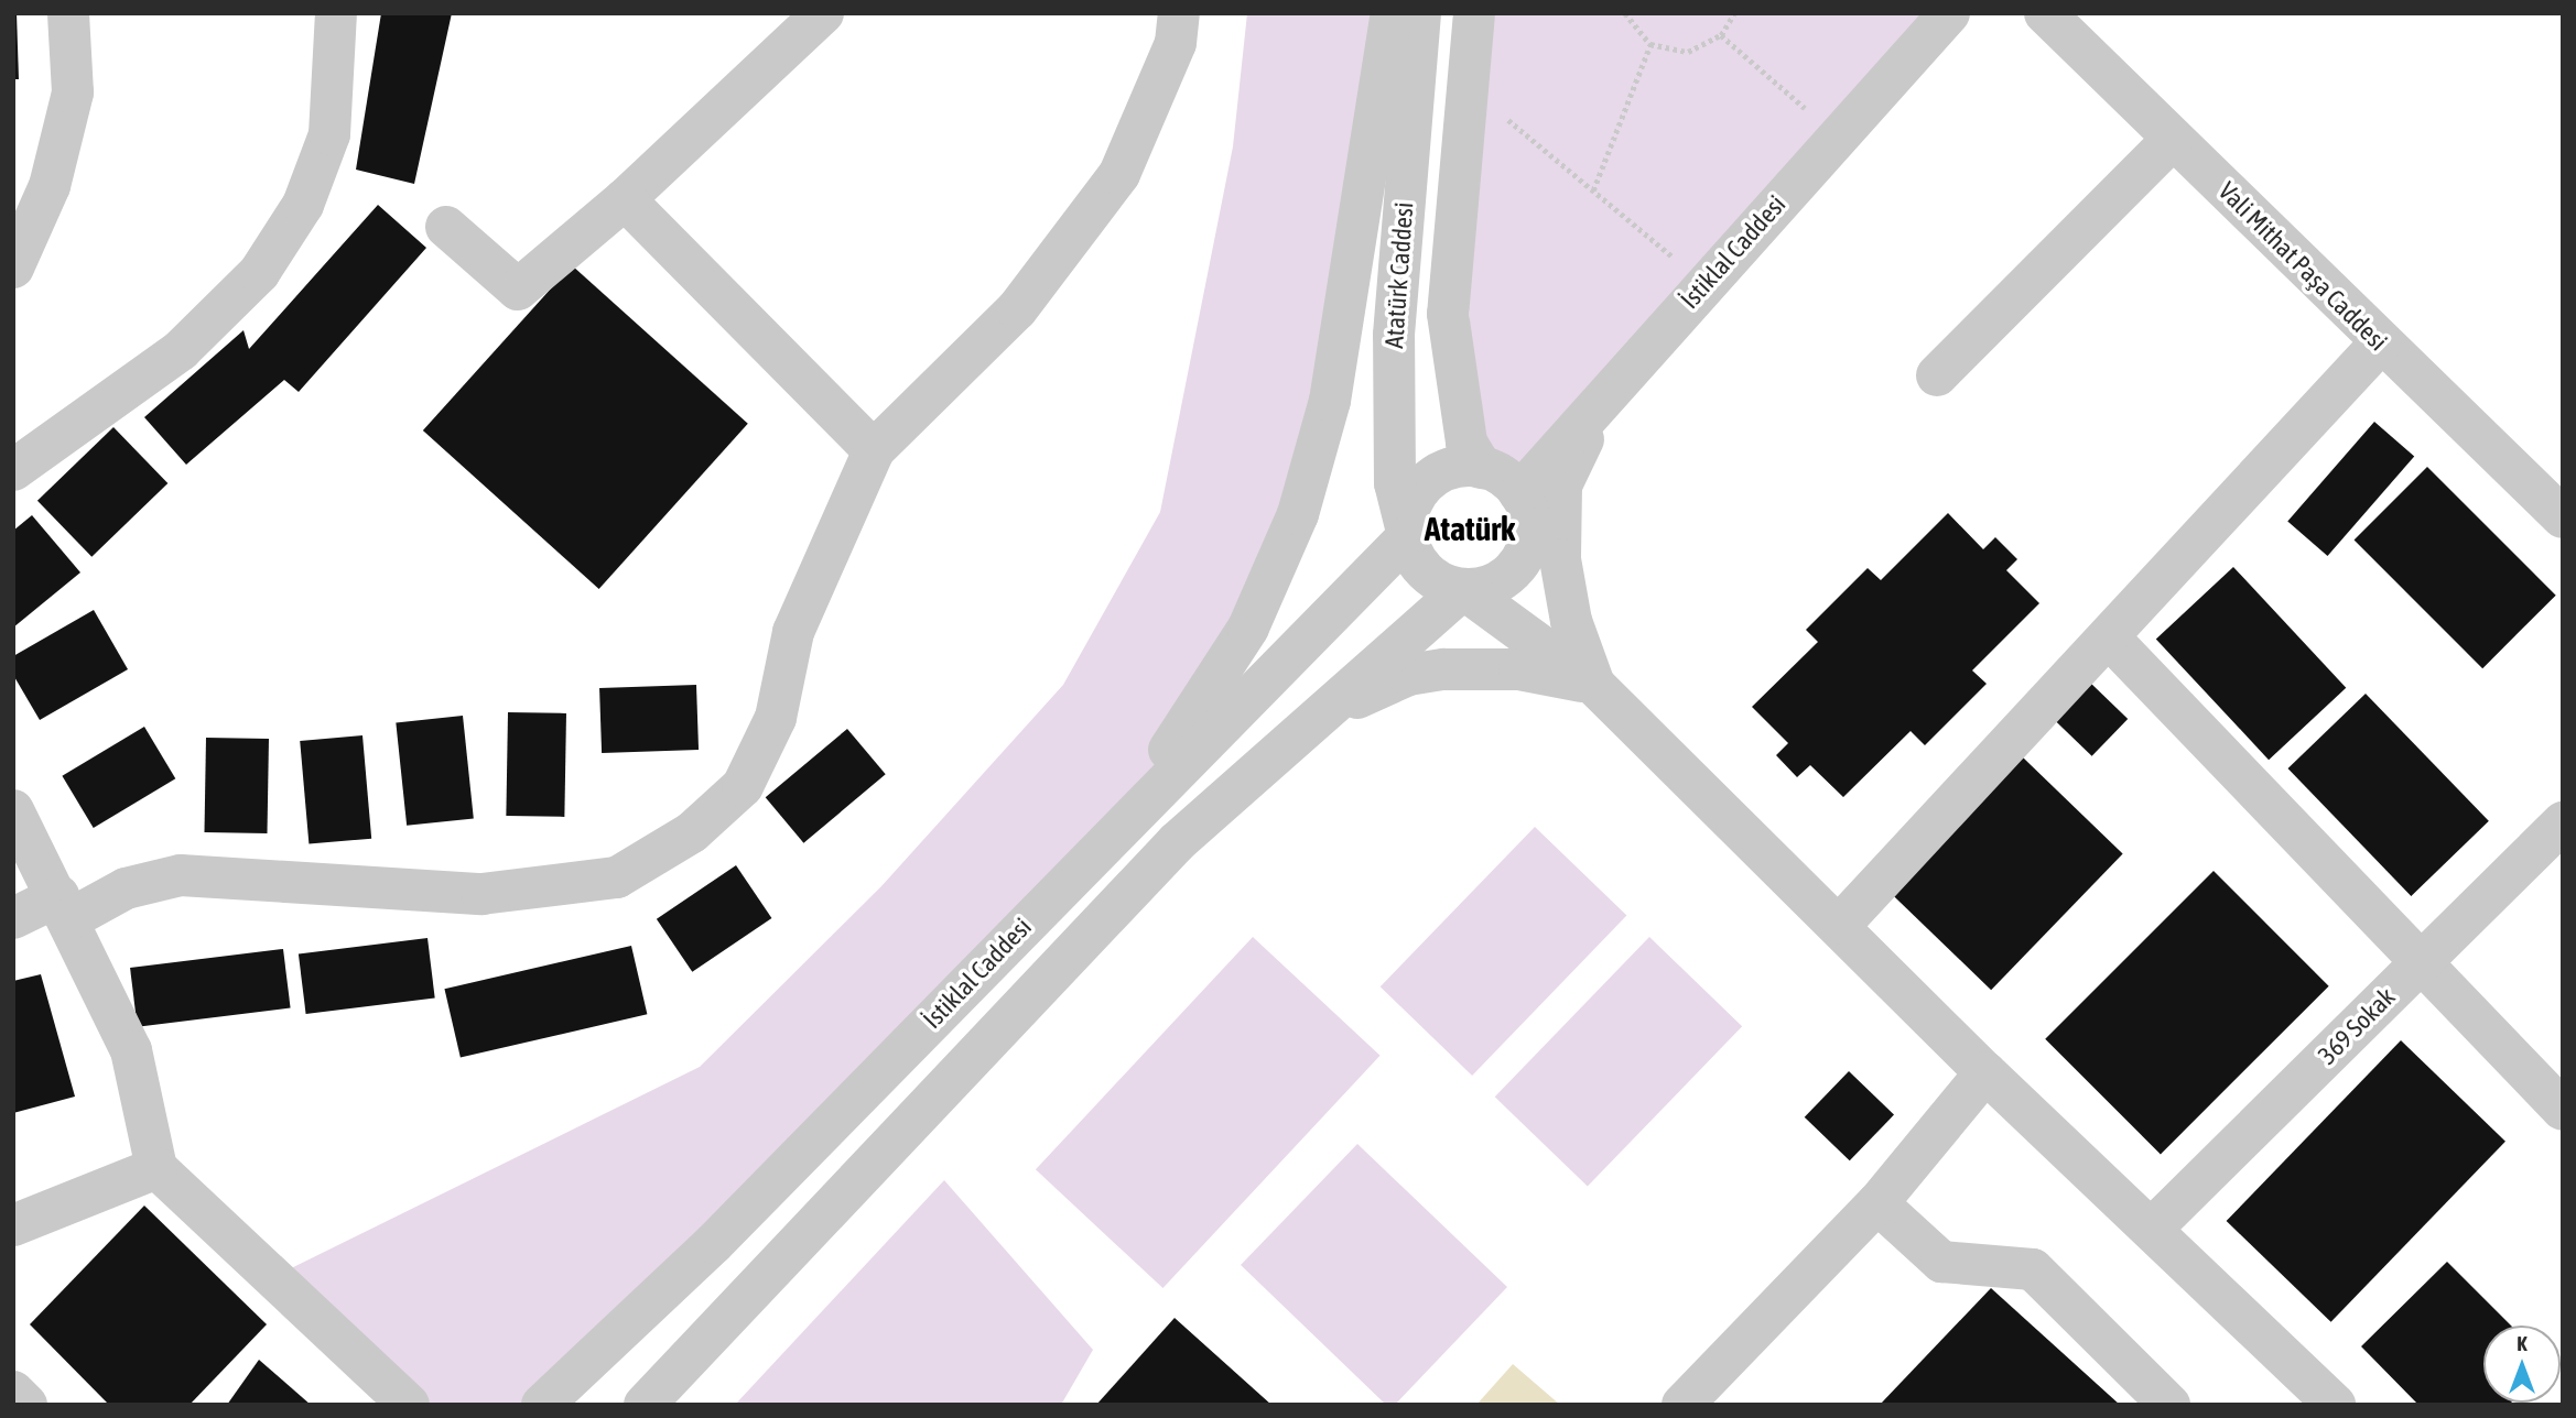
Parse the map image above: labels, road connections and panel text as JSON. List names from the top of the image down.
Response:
{
  "streets": {
    "street": [
      "İstiklal Caddesi",
      "Vali Mithat Paşa Caddesi",
      "Atatürk Caddesi",
      "369 Sokak"
    ]
  },
  "crossings": [
    ["İstiklal Caddesi", "Atatürk Caddesi"]
  ],
  "districts": ["Atatürk"],
  "north": "top"
}
